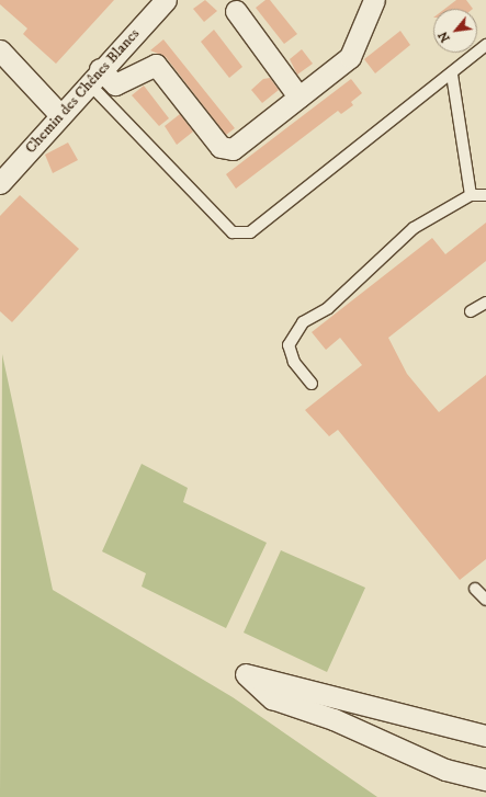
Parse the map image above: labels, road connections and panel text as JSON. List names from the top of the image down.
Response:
{
  "streets": {
    "street": ["Chemin des Chênes Blancs"]
  },
  "north": "bottom left"
}
